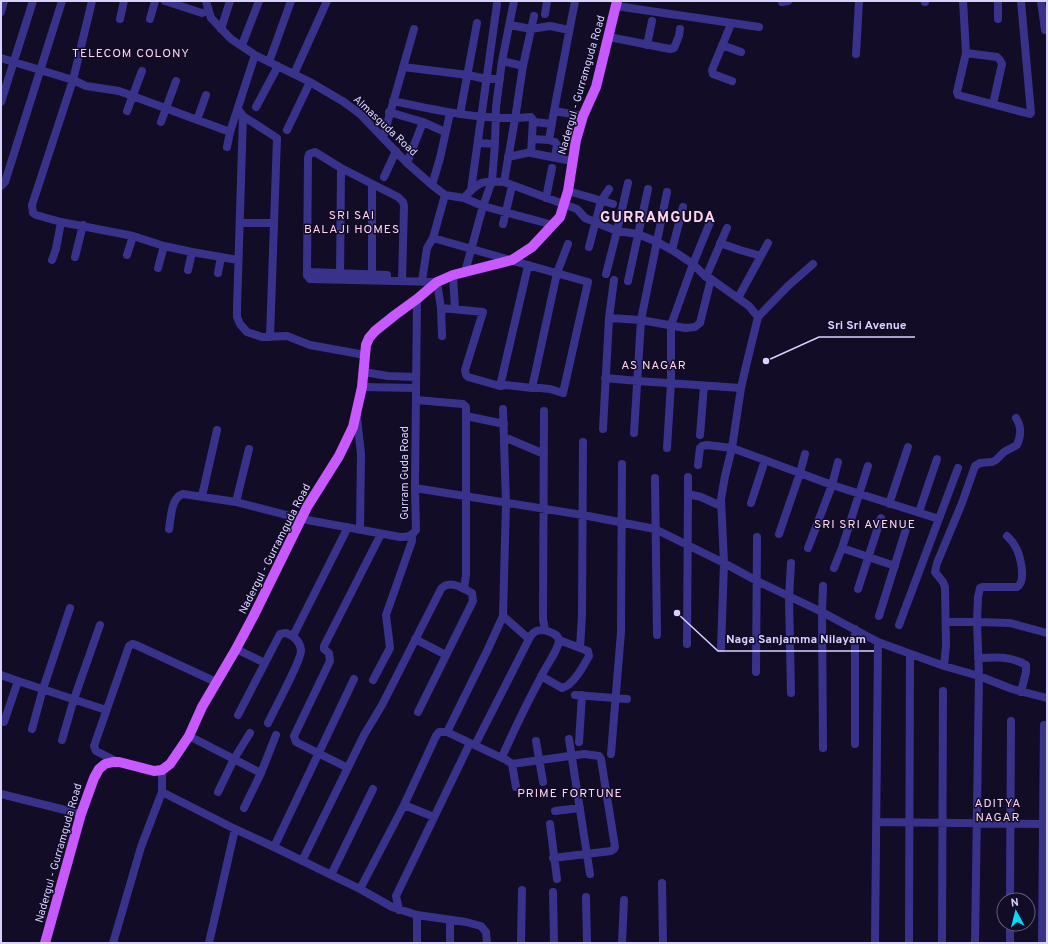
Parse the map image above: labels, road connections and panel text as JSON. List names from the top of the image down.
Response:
{
  "streets": {
    "main road": ["Nadergul - Gurramguda Road"],
    "street": ["Almasguda Road", "Gurram Guda Road"]
  },
  "crossings": [
    ["Nadergul - Gurramguda Road", "Almasguda Road"],
    ["Nadergul - Gurramguda Road", "Gurram Guda Road"]
  ],
  "districts": [
    "TELECOM COLONY",
    "SRI SAI BALAJI HOMES",
    "GURRAMGUDA",
    "AS NAGAR",
    "SRI SRI AVENUE",
    "PRIME FORTUNE",
    "ADITYA NAGAR"
  ],
  "places": ["Sri Sri Avenue", "Naga Sanjamma Nilayam"],
  "north": "top"
}
